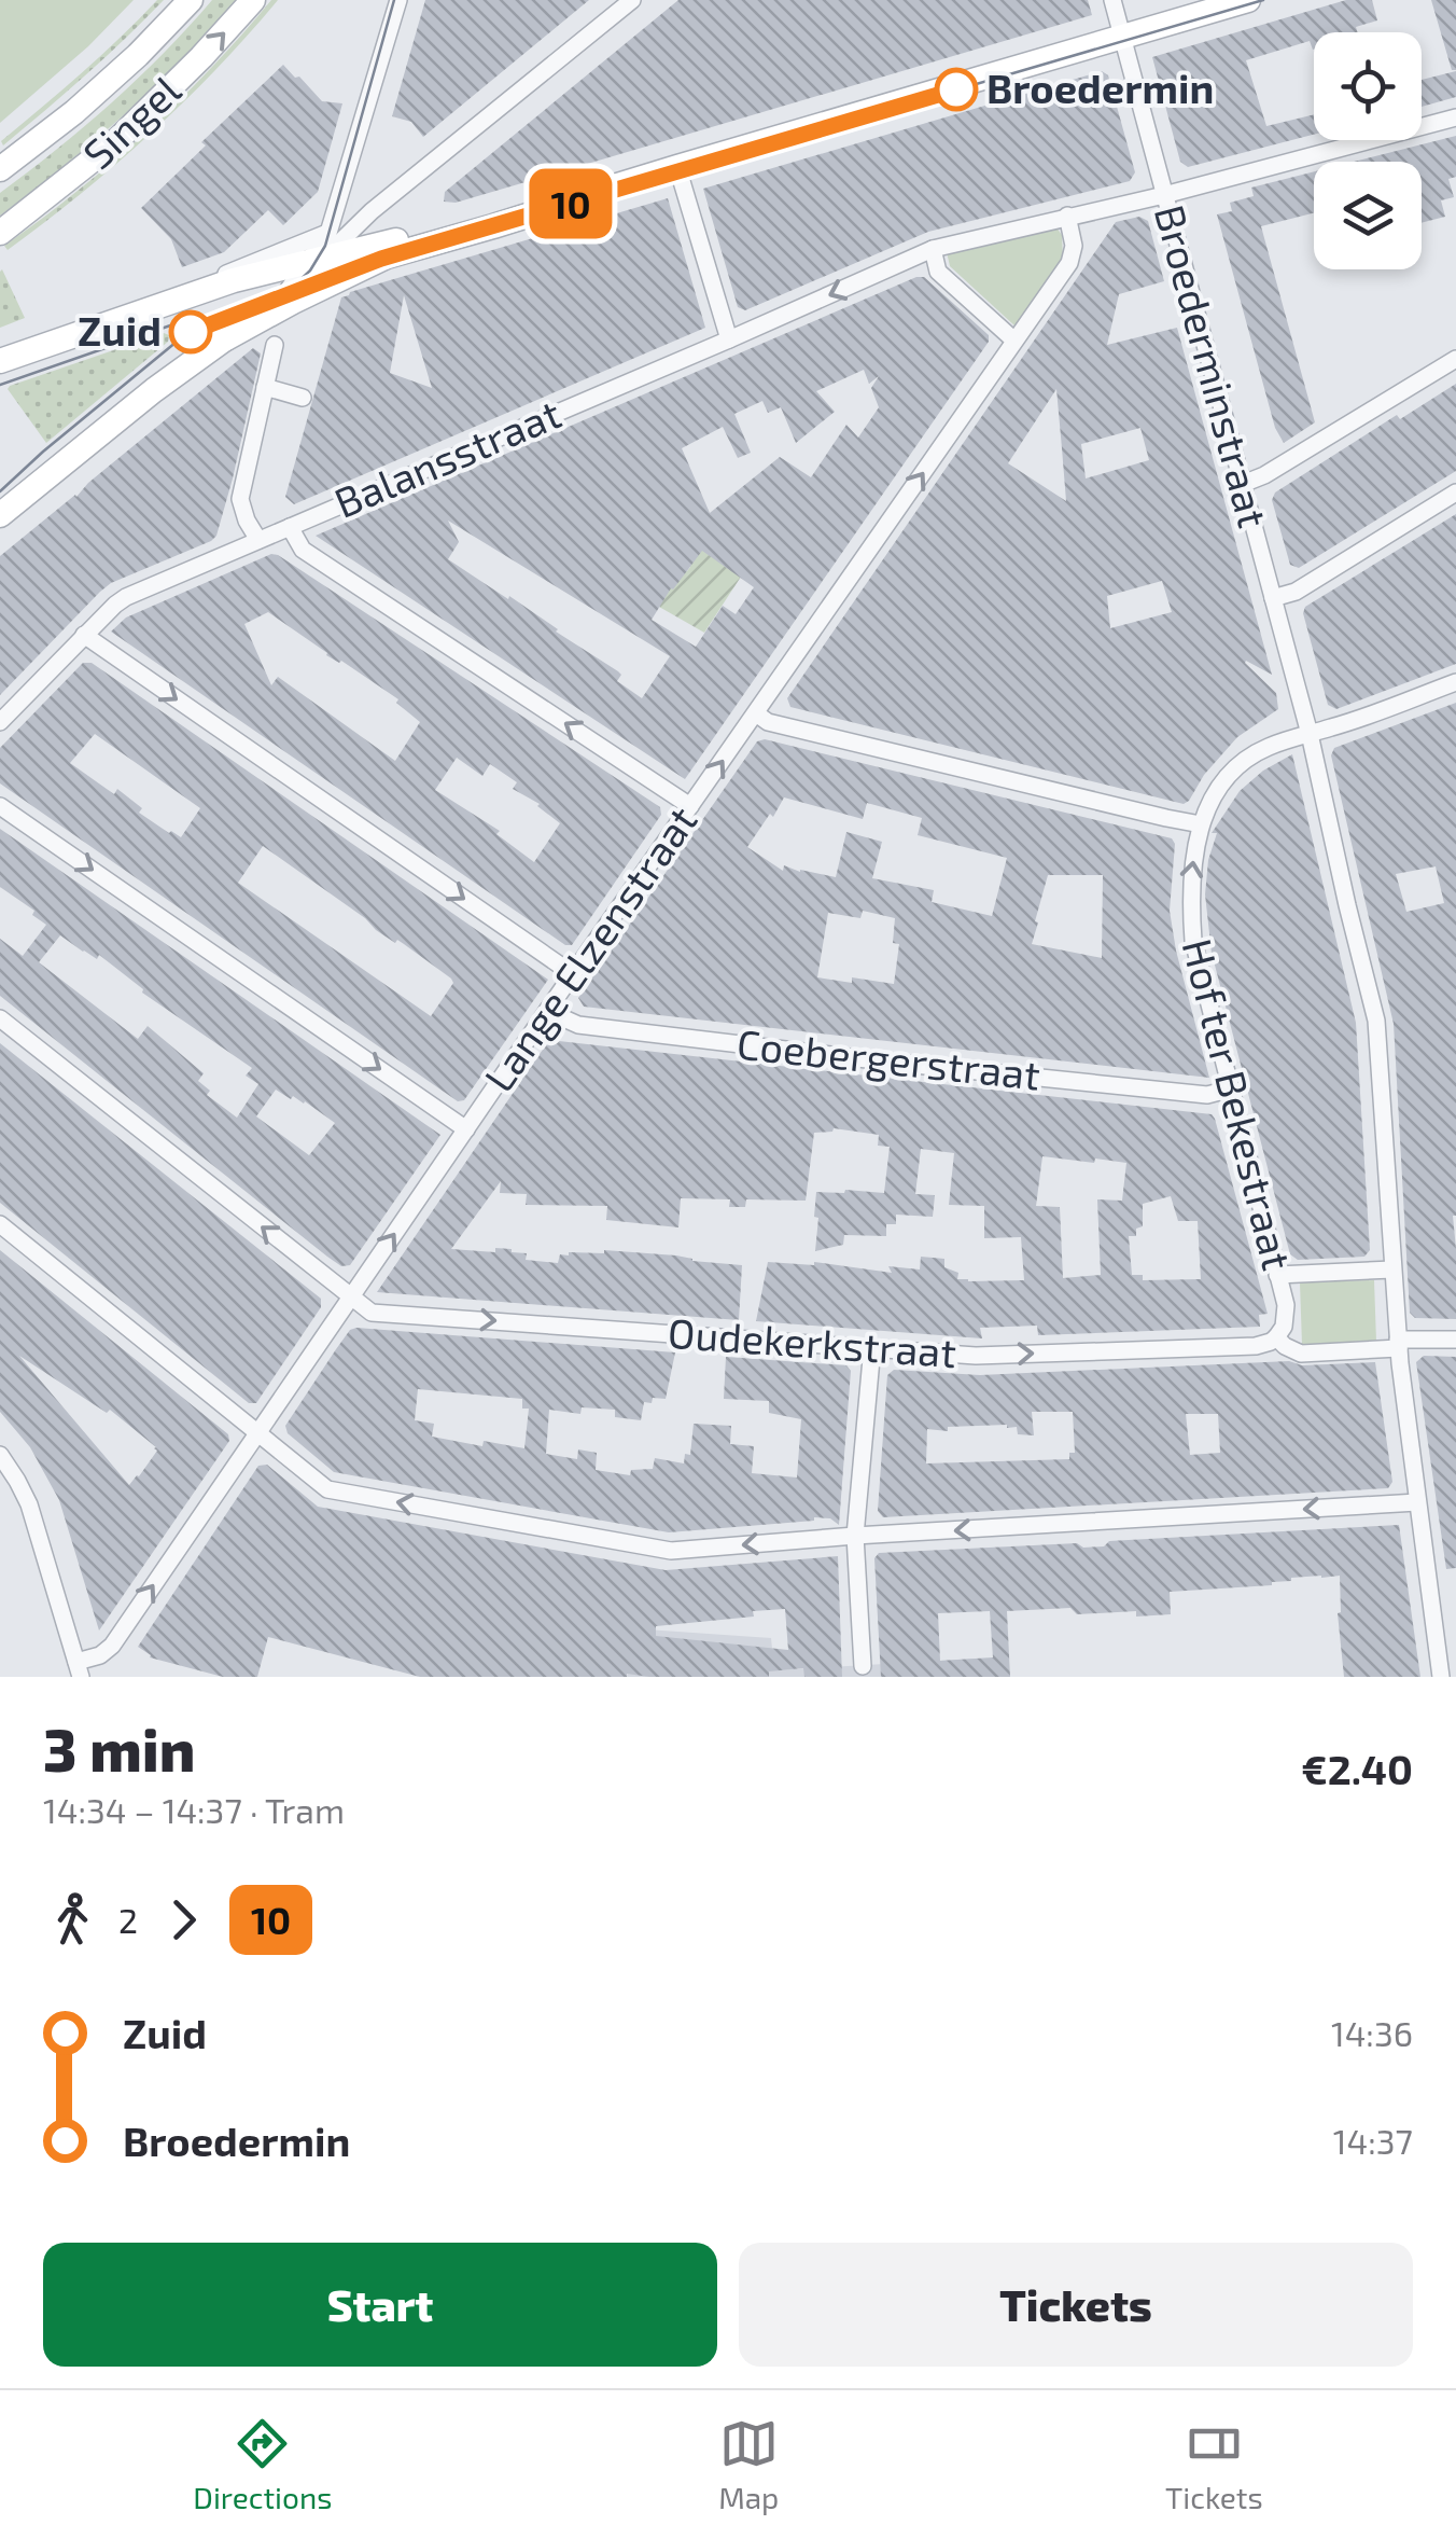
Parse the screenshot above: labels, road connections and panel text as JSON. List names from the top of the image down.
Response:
{
  "streets": {
    "street": [
      "Singel",
      "Broederminstraat",
      "Balansstraat",
      "Lange Elzenstraat",
      "Coebergerstraat",
      "Hof ter Bekestraat",
      "Oudekerkstraat"
    ]
  },
  "crossings": [
    ["Broederminstraat", "Balansstraat"],
    ["Broederminstraat", "Hof ter Bekestraat"],
    ["Balansstraat", "Lange Elzenstraat"],
    ["Lange Elzenstraat", "Coebergerstraat"],
    ["Lange Elzenstraat", "Oudekerkstraat"],
    ["Coebergerstraat", "Hof ter Bekestraat"],
    ["Hof ter Bekestraat", "Oudekerkstraat"]
  ],
  "one_way": ["Lange Elzenstraat"],
  "places": ["Broedermin", "Zuid"],
  "lines": ["tram line 10"],
  "page": {
    "on_map": "10",
    "heading": ["3 min", "14:34 – 14:37 · Tram", "€2.40"],
    "legs": ["2", "10"],
    "list": [
      {
        "name": "Zuid",
        "value": "14:36"
      },
      {
        "name": "Broedermin",
        "value": "14:37"
      }
    ],
    "buttons": ["Start", "Tickets"],
    "tabs": ["Directions", "Map", "Tickets"]
  }
}
